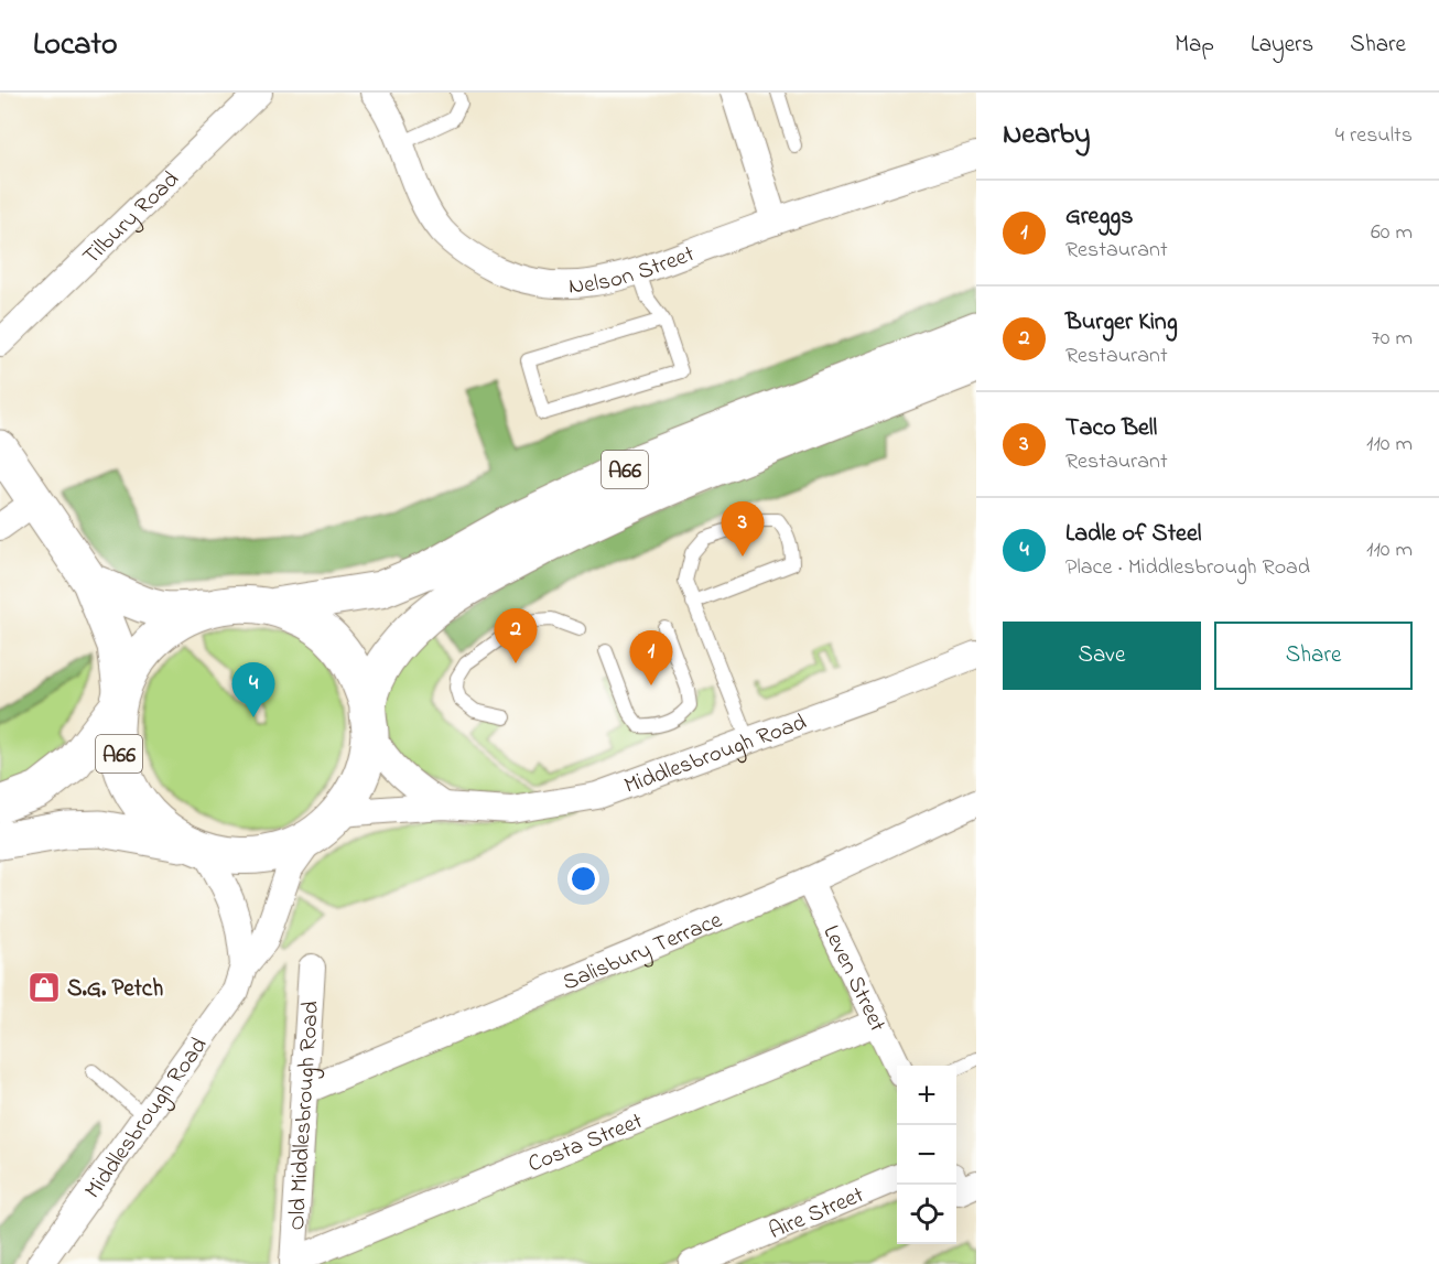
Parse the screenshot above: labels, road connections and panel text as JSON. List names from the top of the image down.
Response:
{
  "streets": {
    "main road": ["A66"],
    "street": [
      "Tilbury Road",
      "Nelson Street",
      "Middlesbrough Road",
      "Salisbury Terrace",
      "Leven Street",
      "Old Middlesbrough Road",
      "Costa Street",
      "Aire Street"
    ]
  },
  "crossings": [
    ["A66", "Middlesbrough Road"],
    ["Salisbury Terrace", "Leven Street"],
    ["Salisbury Terrace", "Old Middlesbrough Road"],
    ["Leven Street", "Costa Street"],
    ["Old Middlesbrough Road", "Costa Street"]
  ],
  "places": {
    "shop": ["S.G. Petch"]
  },
  "page": {
    "header": "Locato",
    "nav": ["Map", "Layers", "Share"],
    "heading": ["Nearby", "4 results"],
    "list": [
      {
        "mark": "1",
        "name": "Greggs",
        "note": "Restaurant",
        "value": "60 m"
      },
      {
        "mark": "2",
        "name": "Burger King",
        "note": "Restaurant",
        "value": "70 m"
      },
      {
        "mark": "3",
        "name": "Taco Bell",
        "note": "Restaurant",
        "value": "110 m"
      },
      {
        "mark": "4",
        "name": "Ladle of Steel",
        "note": "Place · Middlesbrough Road",
        "value": "110 m"
      }
    ],
    "pins": [
      "3",
      "2",
      "1",
      "4"
    ],
    "buttons": ["Save", "Share"],
    "map_buttons": ["+", "−"]
  }
}
